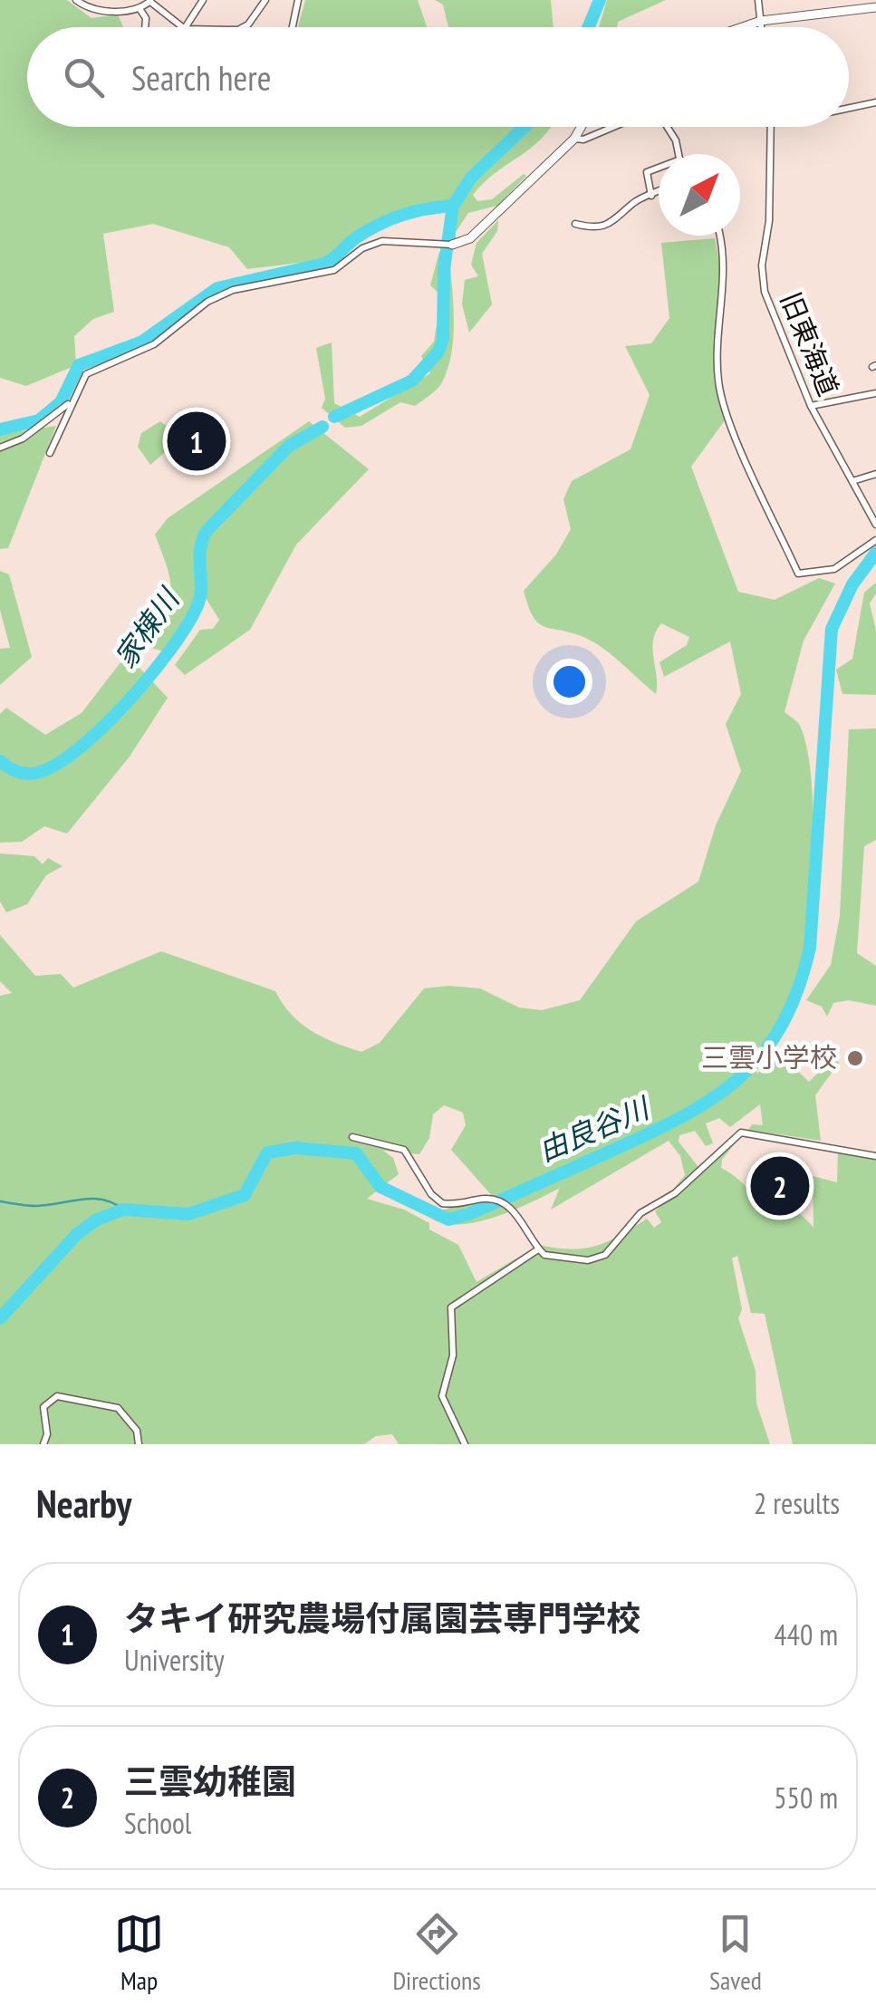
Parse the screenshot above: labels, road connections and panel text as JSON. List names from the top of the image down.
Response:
{
  "streets": {
    "street": ["旧東海道"]
  },
  "water": ["家棟川", "由良谷川"],
  "places": ["三雲小学校"],
  "north": "top right",
  "page": {
    "search": "Search here",
    "pins": ["1", "2"],
    "heading": ["Nearby", "2 results"],
    "list": [
      {
        "mark": "1",
        "name": "タキイ研究農場付属園芸専門学校",
        "note": "University",
        "value": "440 m"
      },
      {
        "mark": "2",
        "name": "三雲幼稚園",
        "note": "School",
        "value": "550 m"
      }
    ],
    "nav": ["Map", "Directions", "Saved"]
  }
}
